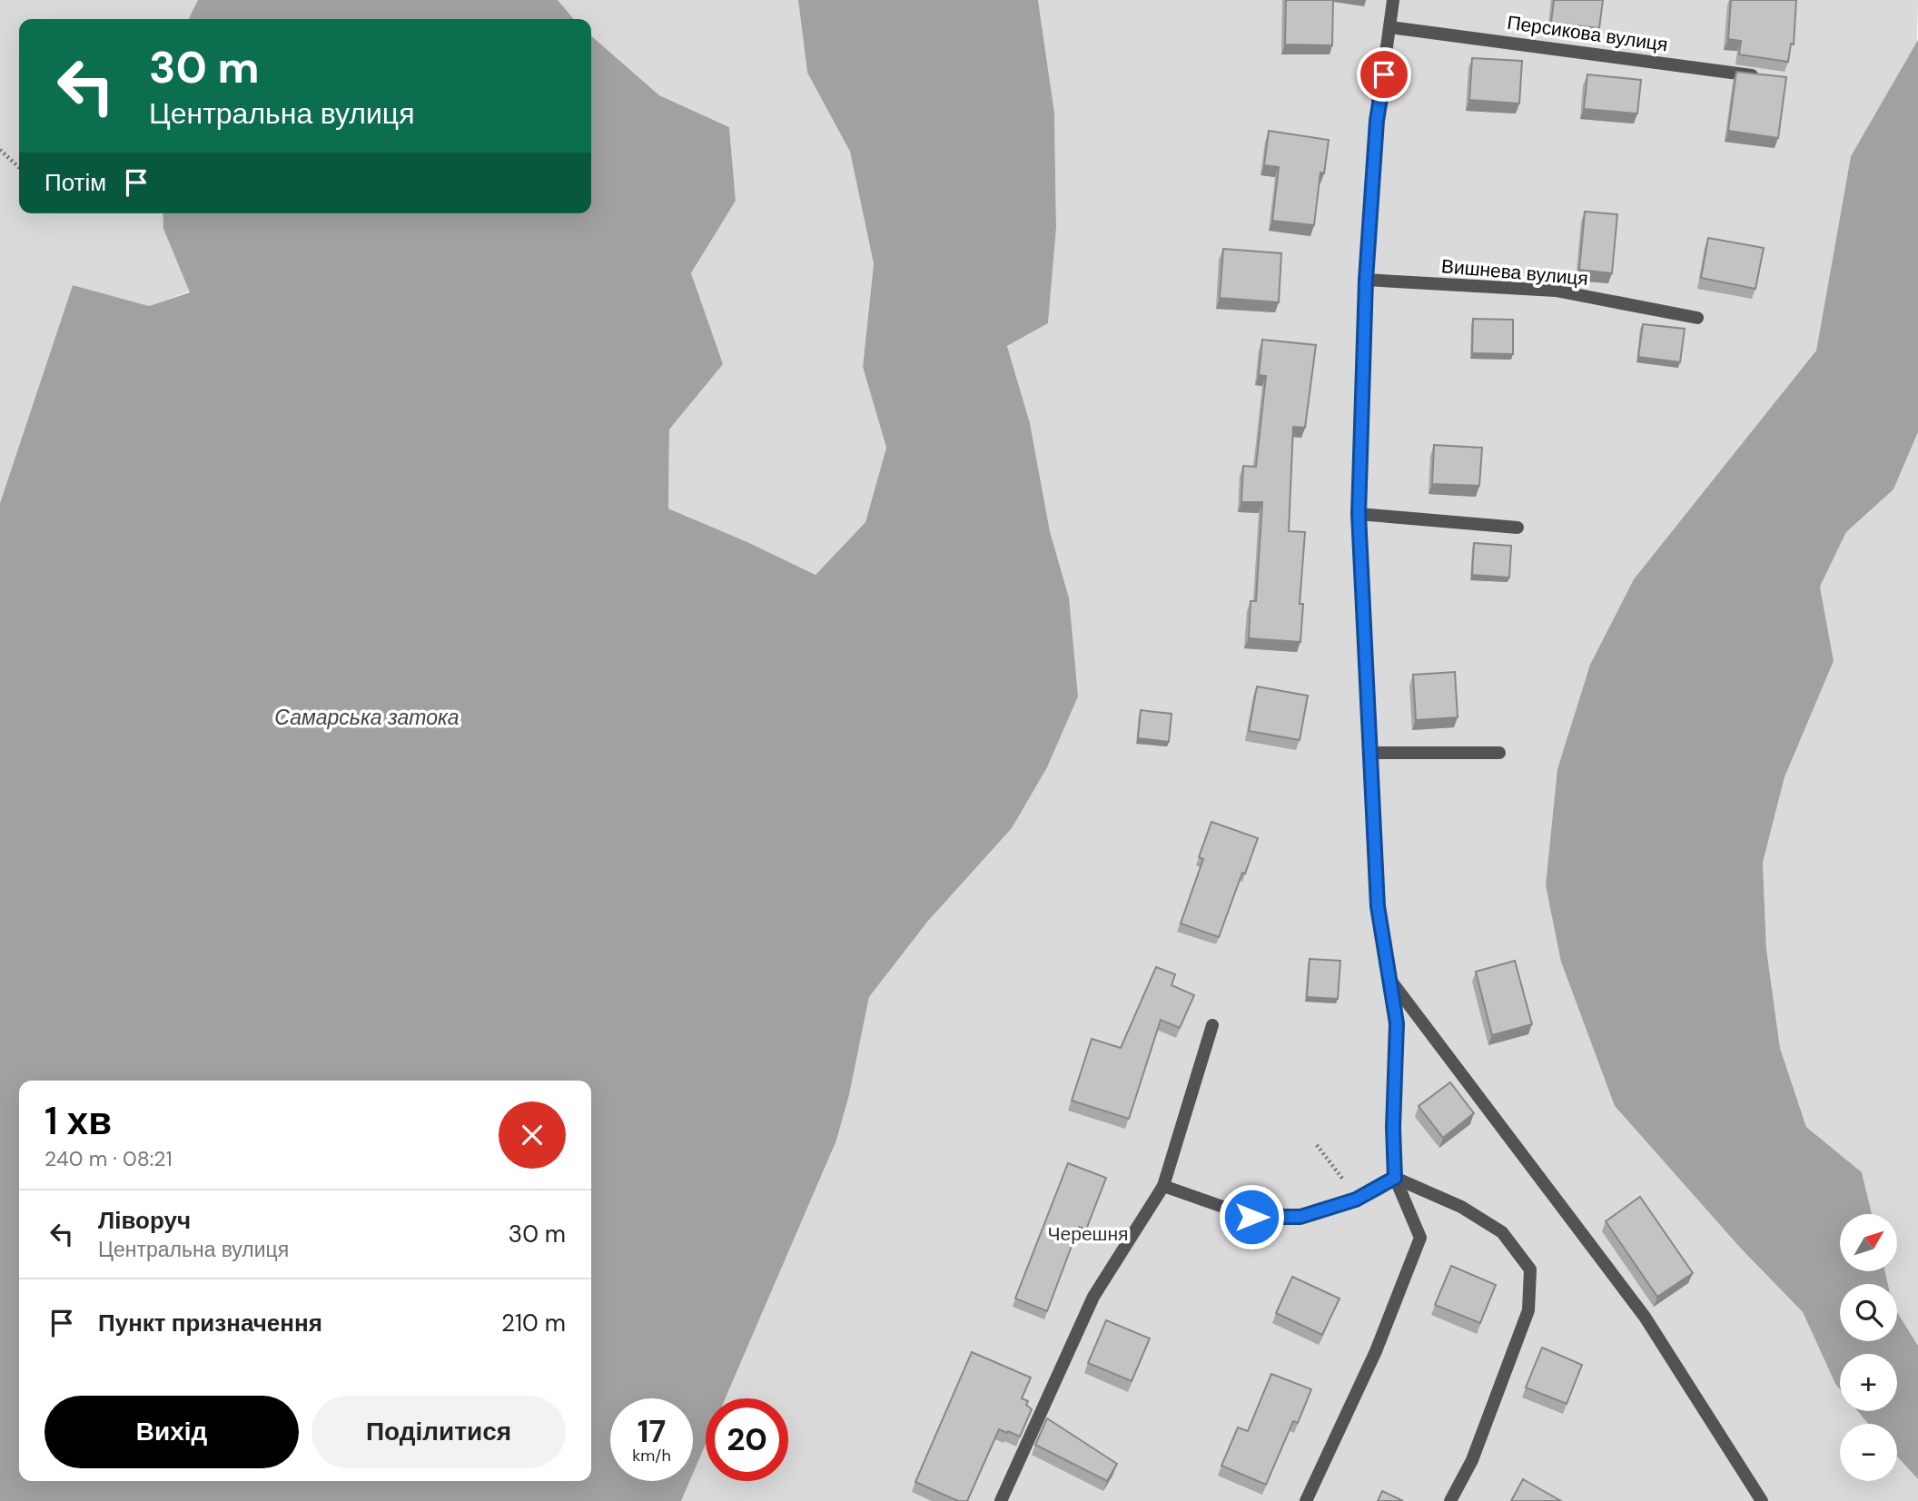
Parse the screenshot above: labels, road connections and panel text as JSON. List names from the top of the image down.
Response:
{
  "streets": {
    "street": ["Персикова вулиця", "Вишнева вулиця"]
  },
  "water": ["Самарська затока"],
  "parks": ["Черешня"],
  "north": "top right",
  "page": {
    "turn": ["30 m", "Центральна вулиця"],
    "then": "Потім",
    "heading": ["1 хв", "240 m · 08:21"],
    "list": [
      {
        "name": "Ліворуч",
        "note": "Центральна вулиця",
        "value": "30 m"
      },
      {
        "name": "Пункт призначення",
        "value": "210 m"
      }
    ],
    "map_buttons": ["+", "−"],
    "buttons": ["Вихід", "Поділитися"],
    "speed": "17 km/h",
    "limit": "20"
  }
}
